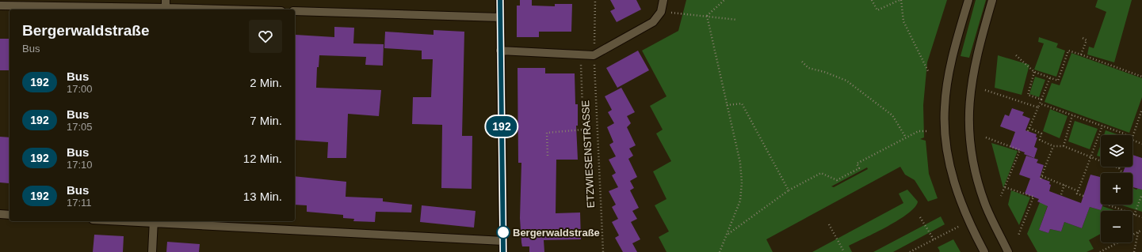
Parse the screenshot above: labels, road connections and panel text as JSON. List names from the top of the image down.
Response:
{
  "streets": {
    "path": ["ETZWIESENSTRASSE"]
  },
  "places": ["Bergerwaldstraße"],
  "lines": ["bus line 192"],
  "page": {
    "on_map": "192",
    "heading": ["Bergerwaldstraße", "Bus"],
    "list": [
      {
        "mark": "192",
        "name": "Bus",
        "note": "17:00",
        "value": "2 Min."
      },
      {
        "mark": "192",
        "name": "Bus",
        "note": "17:05",
        "value": "7 Min."
      },
      {
        "mark": "192",
        "name": "Bus",
        "note": "17:10",
        "value": "12 Min."
      },
      {
        "mark": "192",
        "name": "Bus",
        "note": "17:11",
        "value": "13 Min."
      }
    ],
    "map_buttons": ["+", "−"]
  }
}
